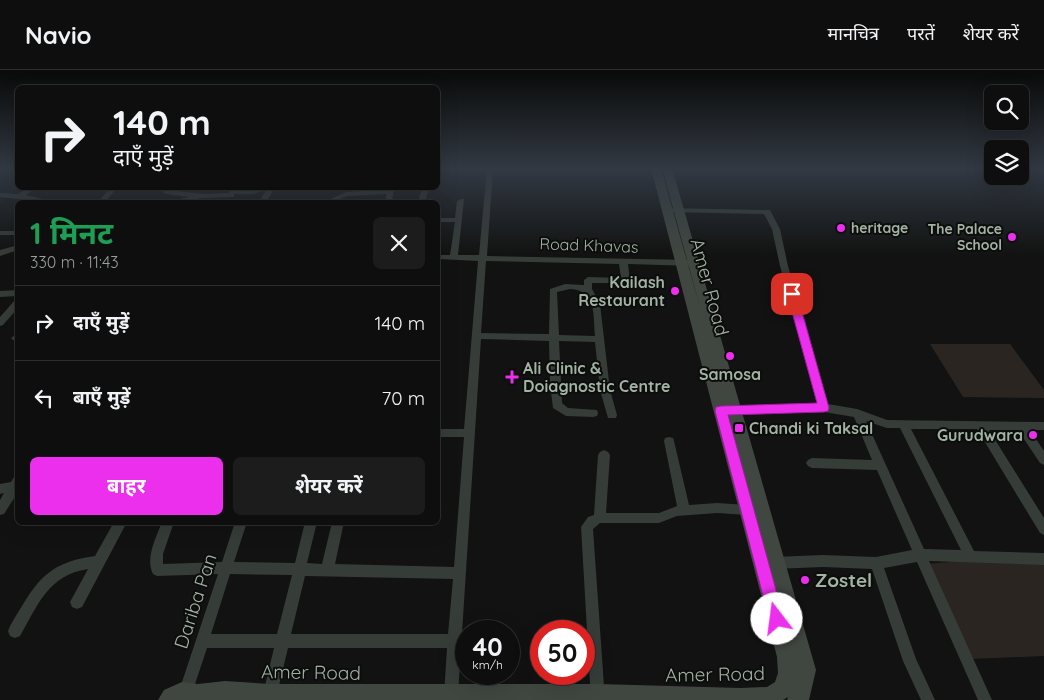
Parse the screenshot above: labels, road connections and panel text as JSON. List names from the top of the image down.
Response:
{
  "streets": {
    "main road": ["Amer Road"],
    "street": ["Road Khavas", "Dariba Pan"]
  },
  "crossings": [
    ["Road Khavas", "Amer Road"],
    ["Amer Road", "Dariba Pan"]
  ],
  "places": {
    "other": [
      "heritage",
      "The Palace School",
      "Kailash Restaurant",
      "Samosa",
      "Gurudwara",
      "Zostel"
    ],
    "health": ["Ali Clinic & Doiagnostic Centre"],
    "transit": ["Chandi ki Taksal"]
  },
  "page": {
    "header": "Navio",
    "nav": ["मानचित्र", "परतें", "शेयर करें"],
    "turn": ["140 m", "दाएँ मुड़ें"],
    "heading": ["1 मिनट", "330 m · 11:43"],
    "list": [
      {
        "name": "दाएँ मुड़ें",
        "value": "140 m"
      },
      {
        "name": "बाएँ मुड़ें",
        "value": "70 m"
      }
    ],
    "buttons": ["बाहर", "शेयर करें"],
    "speed": "40 km/h",
    "limit": "50"
  }
}
